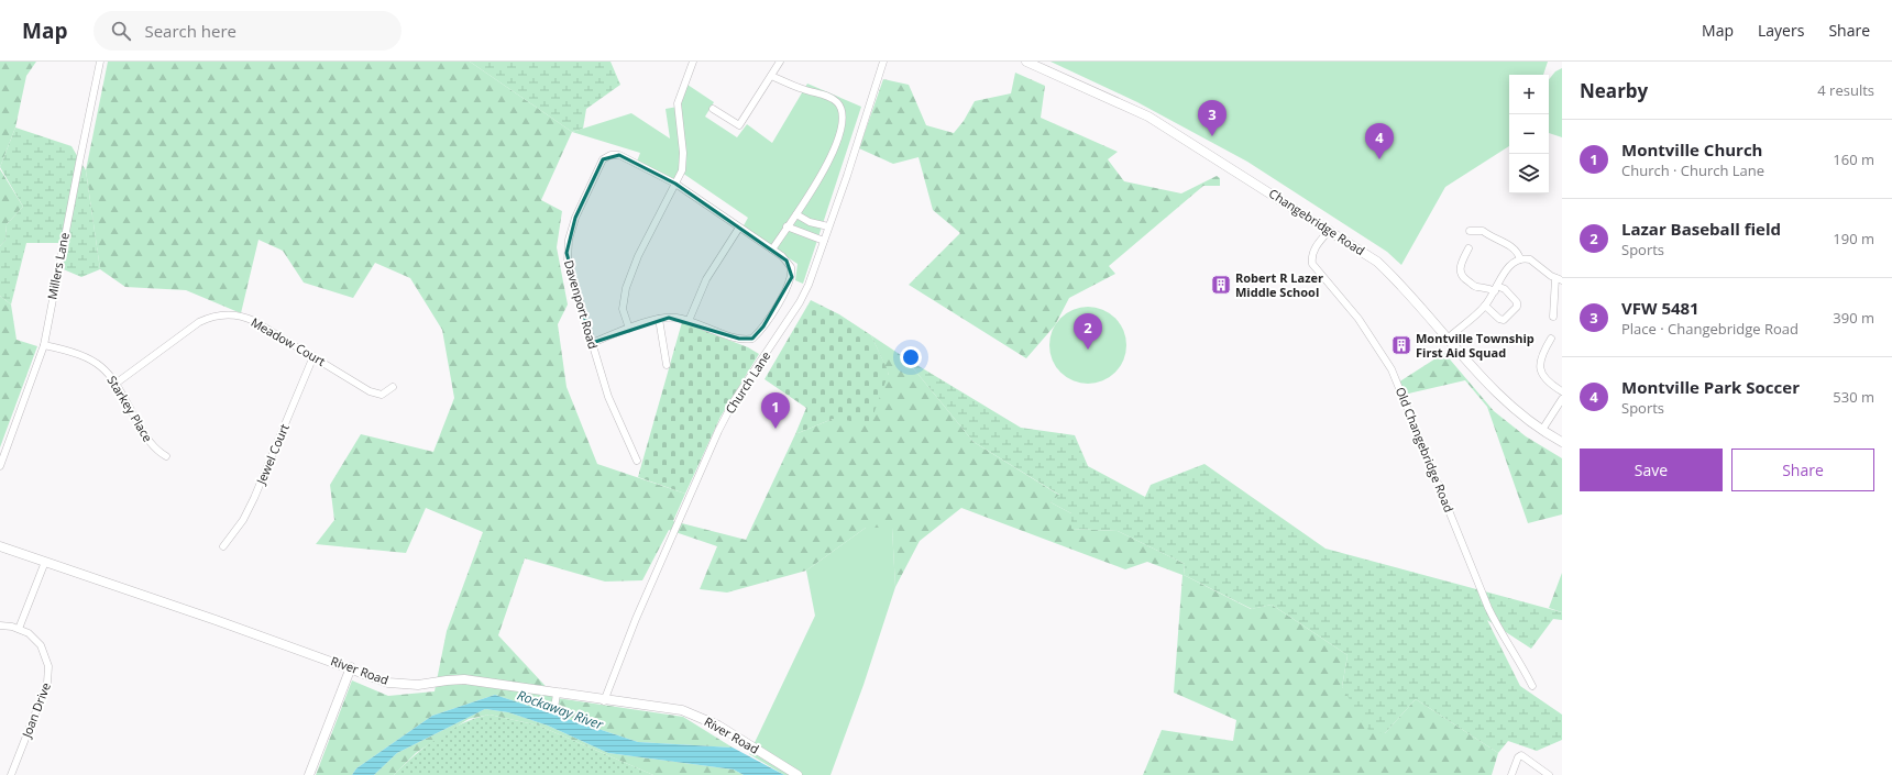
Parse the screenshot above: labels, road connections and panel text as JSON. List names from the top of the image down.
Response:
{
  "streets": {
    "street": [
      "Changebridge Road",
      "Millers Lane",
      "Davenport Road",
      "Meadow Court",
      "Church Lane",
      "Starkey Place",
      "Old Changebridge Road",
      "Jewel Court",
      "River Road",
      "Joan Drive"
    ]
  },
  "crossings": [
    ["Changebridge Road", "Old Changebridge Road"],
    ["Millers Lane", "Starkey Place"],
    ["Meadow Court", "Starkey Place"],
    ["Meadow Court", "Jewel Court"],
    ["Church Lane", "River Road"]
  ],
  "water": ["Rockaway River"],
  "places": {
    "building": ["Robert R Lazer Middle School", "Montville Township First Aid Squad"]
  },
  "page": {
    "header": "Map",
    "search": "Search here",
    "nav": ["Map", "Layers", "Share"],
    "heading": ["Nearby", "4 results"],
    "map_buttons": ["+", "−"],
    "pins": [
      "3",
      "4",
      "2",
      "1"
    ],
    "list": [
      {
        "mark": "1",
        "name": "Montville Church",
        "note": "Church · Church Lane",
        "value": "160 m"
      },
      {
        "mark": "2",
        "name": "Lazar Baseball field",
        "note": "Sports",
        "value": "190 m"
      },
      {
        "mark": "3",
        "name": "VFW 5481",
        "note": "Place · Changebridge Road",
        "value": "390 m"
      },
      {
        "mark": "4",
        "name": "Montville Park Soccer",
        "note": "Sports",
        "value": "530 m"
      }
    ],
    "buttons": ["Save", "Share"]
  }
}
